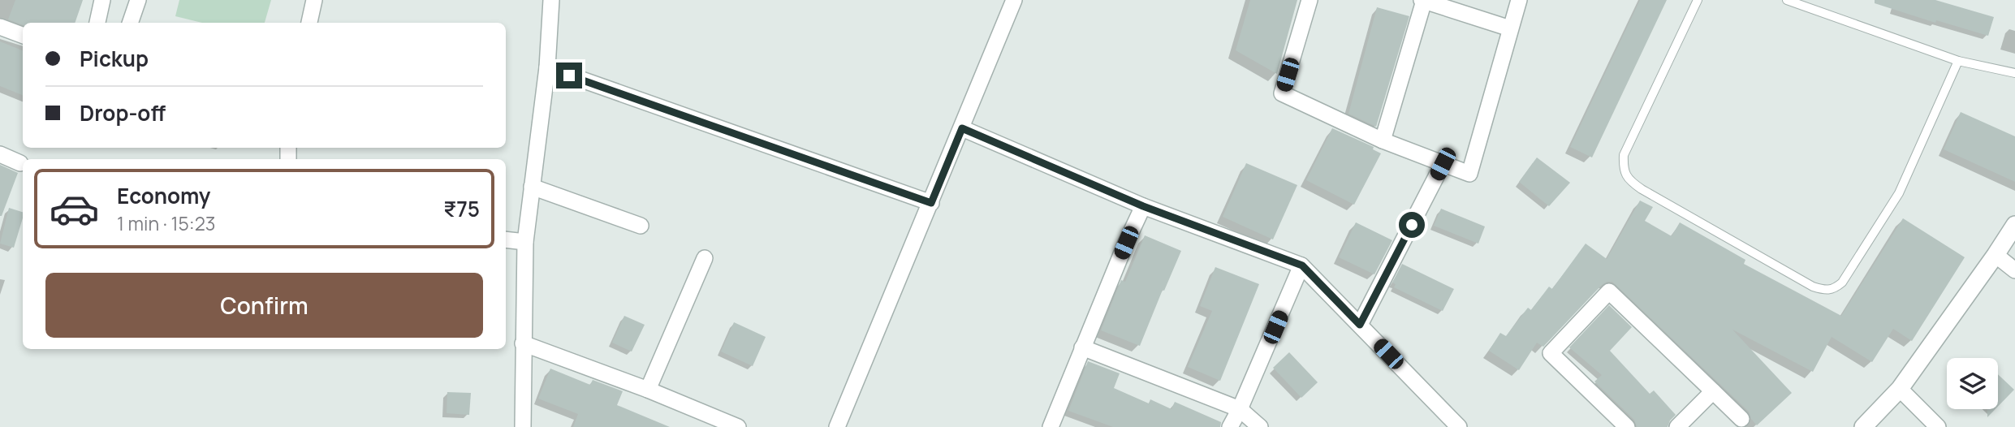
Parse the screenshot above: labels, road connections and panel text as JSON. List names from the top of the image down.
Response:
{
  "page": {
    "banner": ["Pickup", "Drop-off"],
    "list": [
      {
        "name": "Economy",
        "note": "1 min · 15:23",
        "value": "₹75"
      }
    ],
    "buttons": "Confirm"
  }
}
